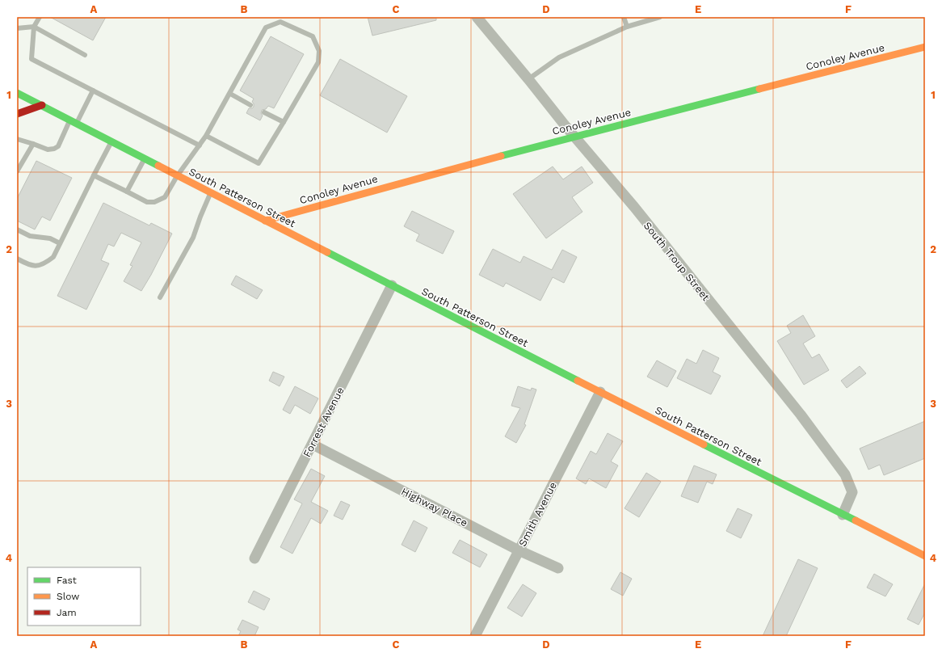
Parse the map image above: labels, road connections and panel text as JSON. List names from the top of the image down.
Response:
{
  "streets": {
    "main road": ["Conoley Avenue", "South Patterson Street"],
    "street": [
      "South Troup Street",
      "Forrest Avenue",
      "Highway Place",
      "Smith Avenue"
    ]
  },
  "crossings": [
    ["Conoley Avenue", "South Patterson Street"],
    ["Conoley Avenue", "South Troup Street"],
    ["South Patterson Street", "South Troup Street"],
    ["South Patterson Street", "Forrest Avenue"],
    ["South Patterson Street", "Smith Avenue"],
    ["Forrest Avenue", "Highway Place"],
    ["Highway Place", "Smith Avenue"]
  ],
  "legend": ["Fast", "Slow", "Jam"],
  "grid": {
    "columns": [
      "A",
      "B",
      "C",
      "D",
      "E",
      "F"
    ],
    "rows": [
      "1",
      "2",
      "3",
      "4"
    ]
  }
}
